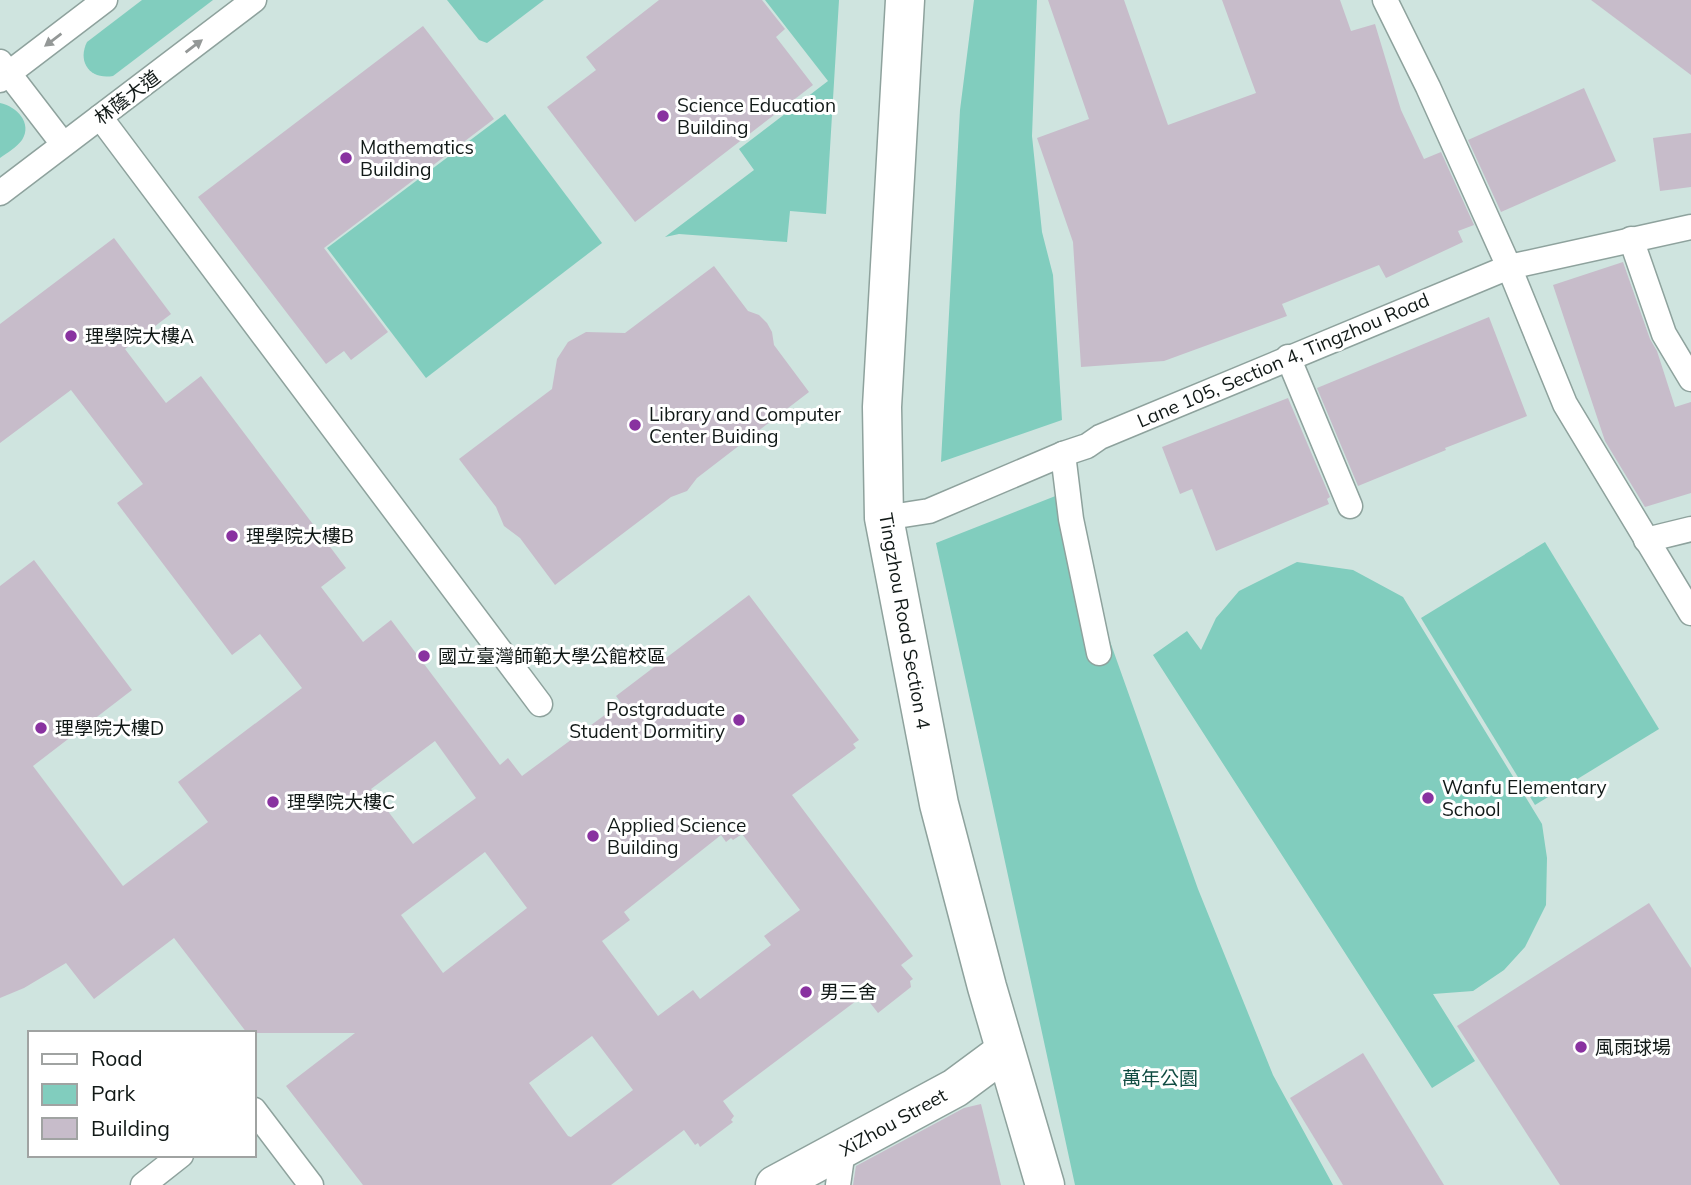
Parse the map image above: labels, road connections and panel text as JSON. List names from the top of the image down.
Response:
{
  "streets": {
    "street": ["Tingzhou Road Section 4", "XiZhou Street"],
    "lane": ["林蔭大道", "Lane 105, Section 4, Tingzhou Road"]
  },
  "crossings": [
    ["Lane 105, Section 4, Tingzhou Road", "Tingzhou Road Section 4"],
    ["Tingzhou Road Section 4", "XiZhou Street"]
  ],
  "parks": ["萬年公園"],
  "places": [
    "Science Education Building",
    "Mathematics Building",
    "理學院大樓A",
    "Library and Computer Center Buiding",
    "理學院大樓B",
    "國立臺灣師範大學公館校區",
    "Postgraduate Student Dormitiry",
    "理學院大樓D",
    "Wanfu Elementary School",
    "理學院大樓C",
    "Applied Science Building",
    "男三舍",
    "風雨球場"
  ],
  "legend": ["Road", "Park", "Building"]
}
